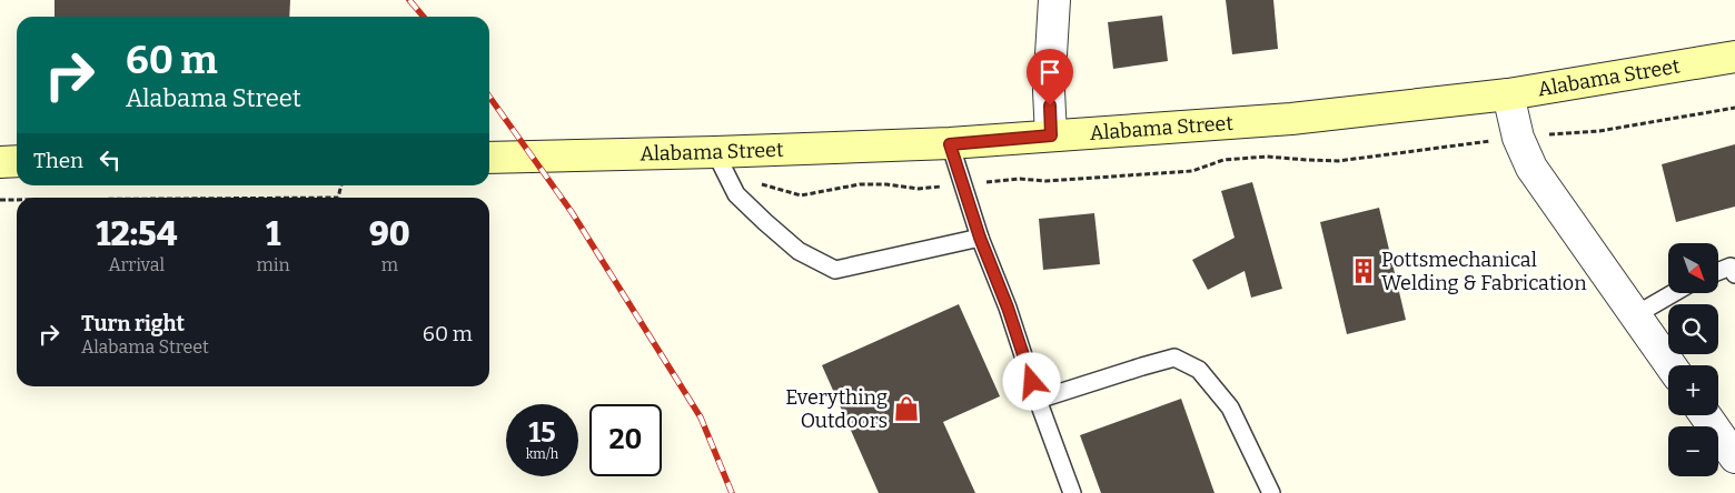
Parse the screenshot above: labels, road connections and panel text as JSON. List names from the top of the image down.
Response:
{
  "streets": {
    "main road": ["Alabama Street"]
  },
  "places": {
    "building": ["Pottsmechanical Welding & Fabrication"],
    "shop": ["Everything Outdoors"]
  },
  "north": "bottom right",
  "page": {
    "turn": ["60 m", "Alabama Street"],
    "then": "Then",
    "eta": [
      "12:54",
      "Arrival",
      "1",
      "min",
      "90",
      "m"
    ],
    "map_buttons": ["+", "−"],
    "list": [
      {
        "name": "Turn right",
        "note": "Alabama Street",
        "value": "60 m"
      }
    ],
    "speed": "15 km/h",
    "limit": "20"
  }
}
